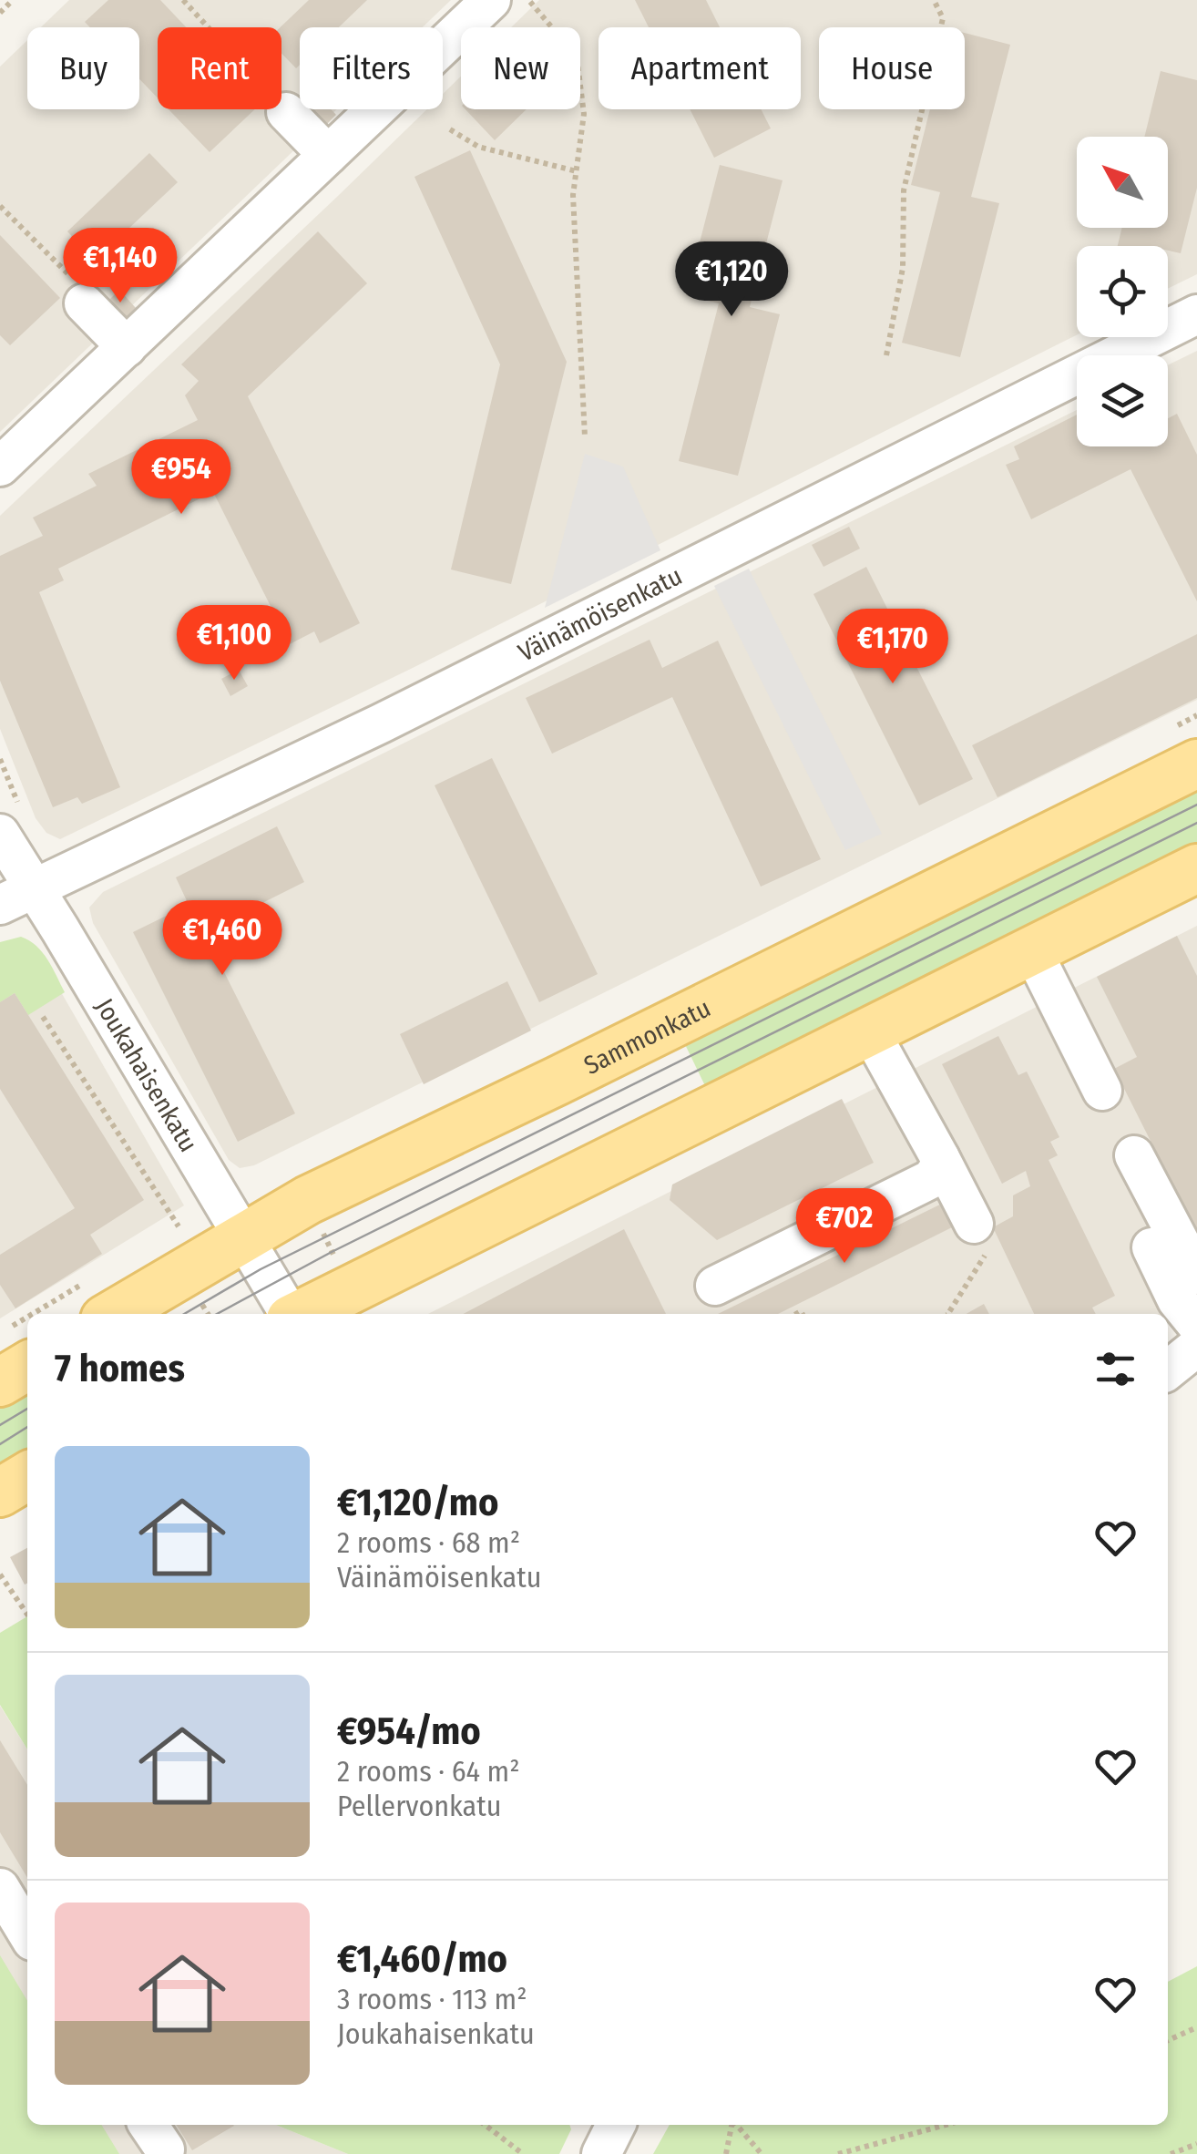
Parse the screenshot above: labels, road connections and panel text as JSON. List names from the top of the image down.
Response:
{
  "streets": {
    "main road": ["Sammonkatu"],
    "street": ["Väinämöisenkatu", "Joukahaisenkatu"]
  },
  "crossings": [
    ["Väinämöisenkatu", "Joukahaisenkatu"],
    ["Sammonkatu", "Joukahaisenkatu"]
  ],
  "north": "top left",
  "page": {
    "chip": [
      "Buy",
      "Rent",
      "Filters",
      "New",
      "Apartment",
      "House"
    ],
    "price": [
      "€1,140",
      "€1,120",
      "€954",
      "€1,100",
      "€1,170",
      "€1,460",
      "€702"
    ],
    "heading": "7 homes",
    "list": [
      {
        "name": "€1,120/mo",
        "note": "2 rooms · 68 m² · Väinämöisenkatu"
      },
      {
        "name": "€954/mo",
        "note": "2 rooms · 64 m² · Pellervonkatu"
      },
      {
        "name": "€1,460/mo",
        "note": "3 rooms · 113 m² · Joukahaisenkatu"
      }
    ]
  }
}
